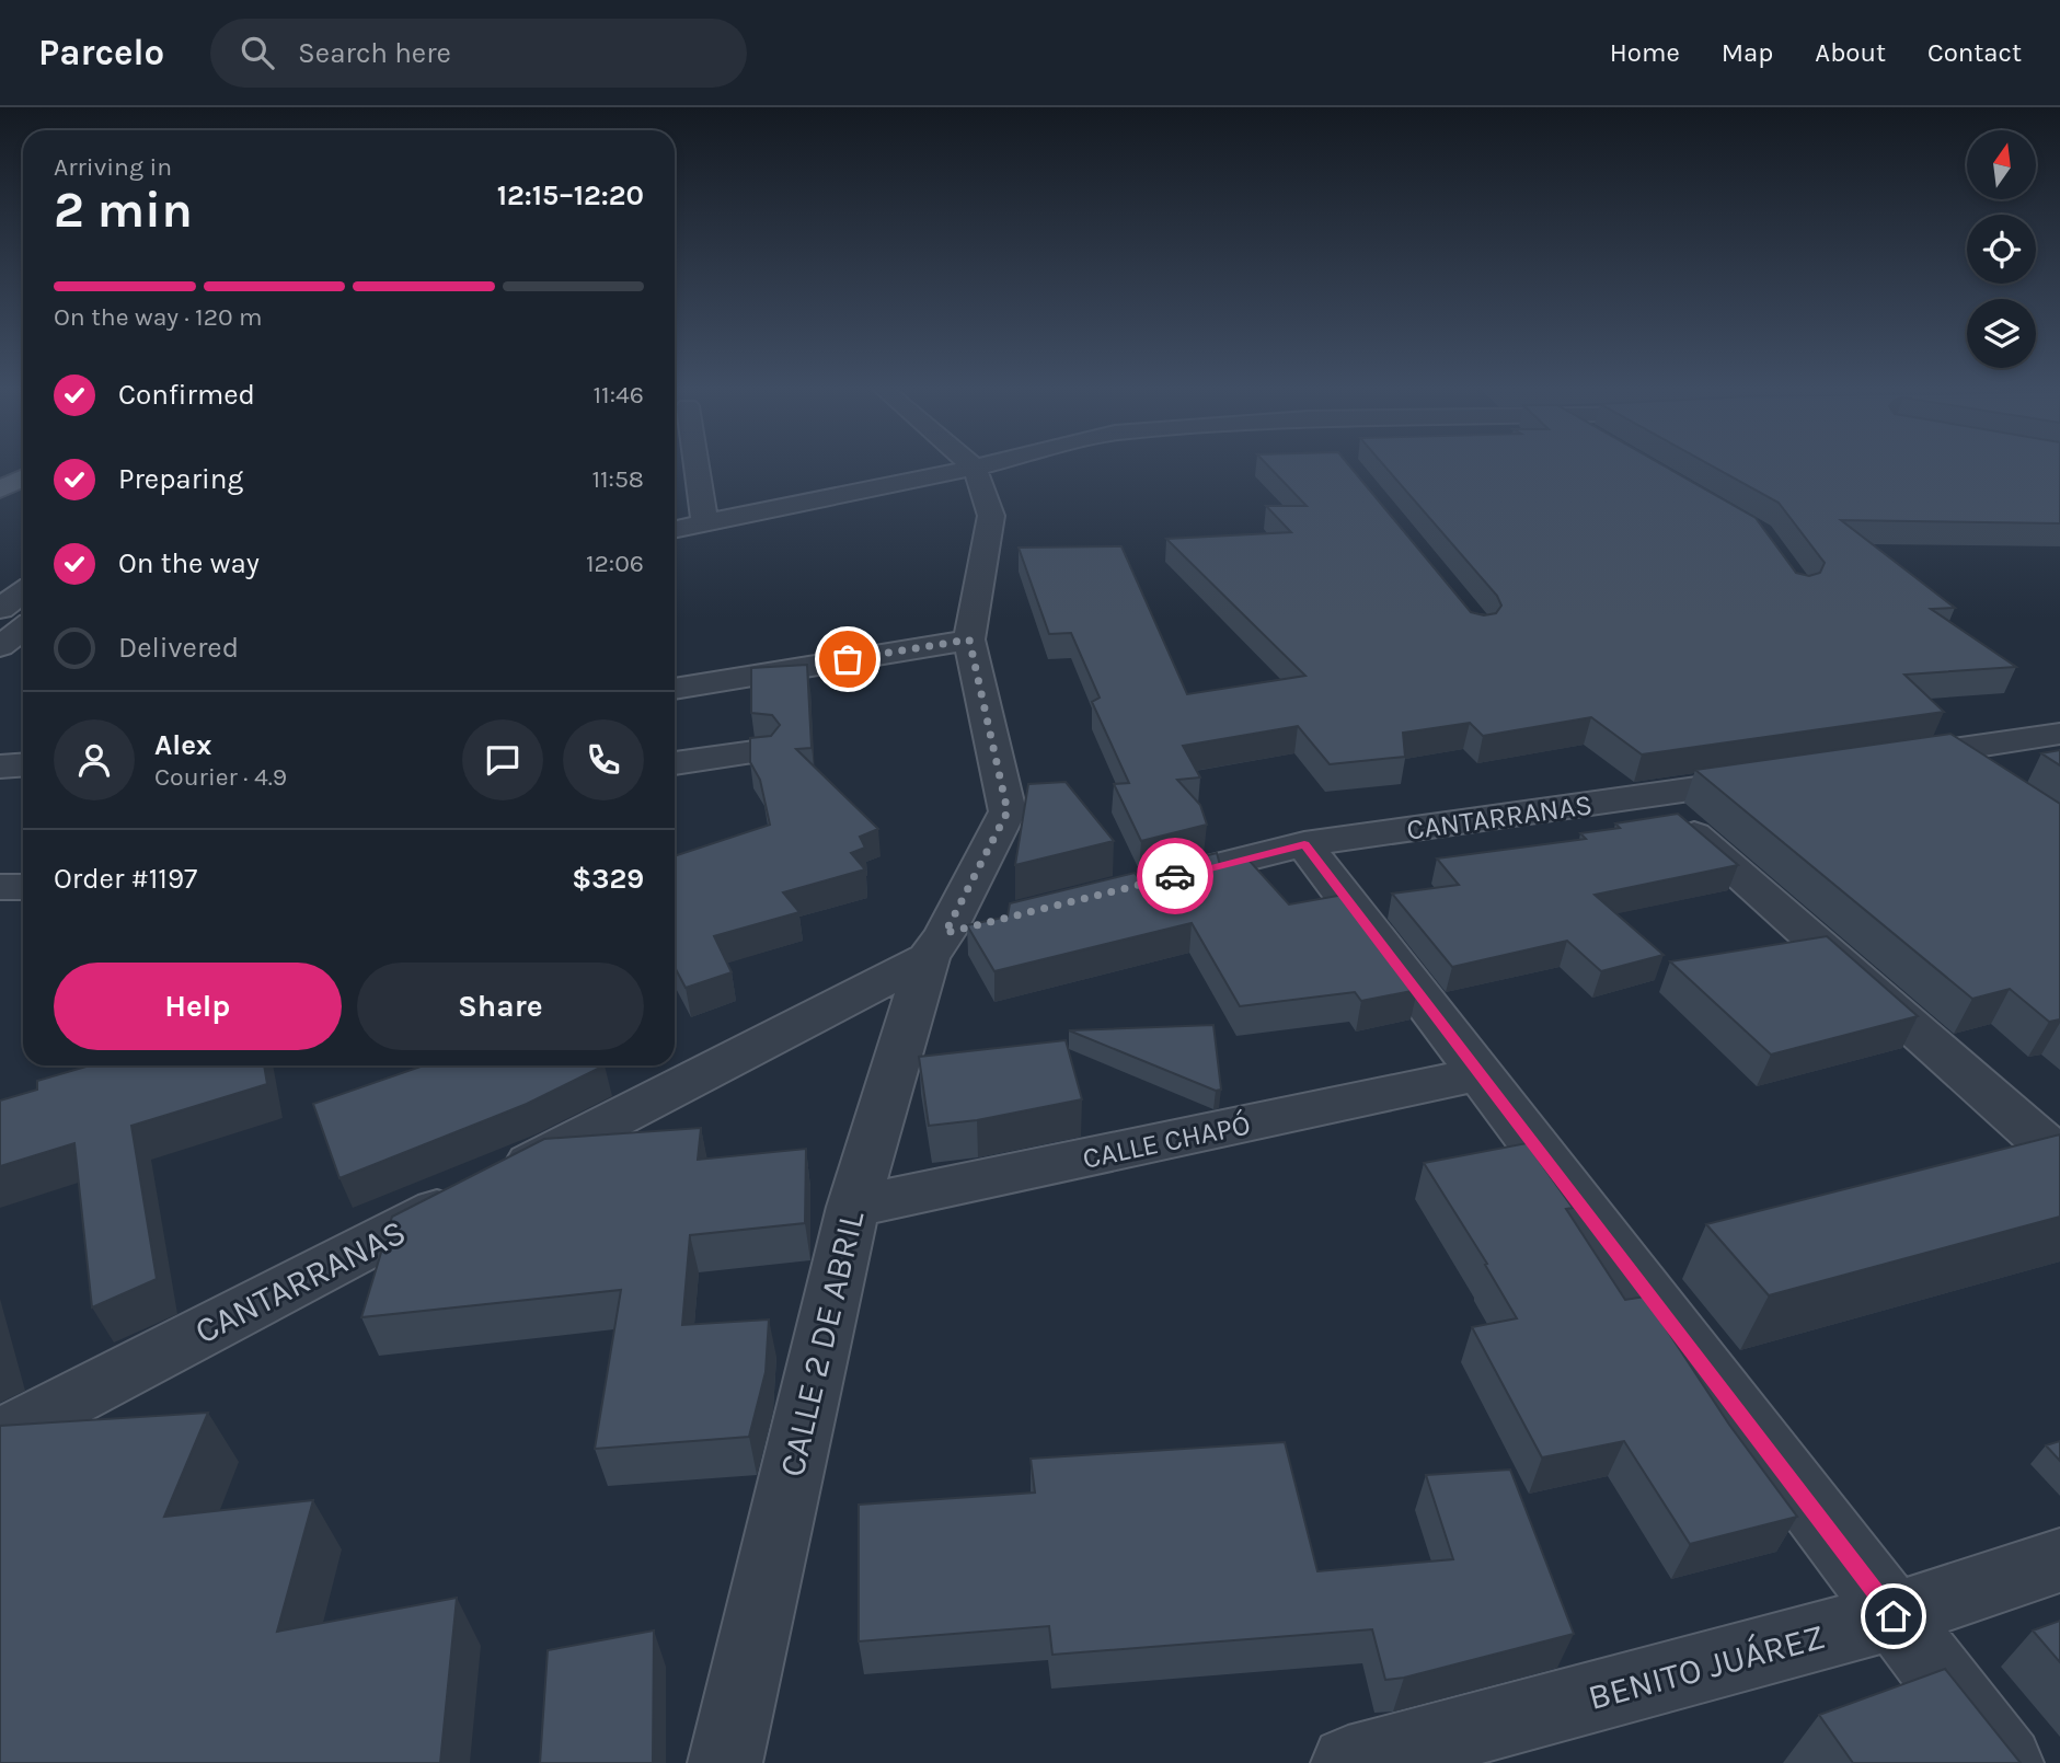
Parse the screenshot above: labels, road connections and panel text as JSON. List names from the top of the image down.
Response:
{
  "streets": {
    "street": [
      "CANTARRANAS",
      "CALLE CHAPÓ",
      "CALLE 2 DE ABRIL",
      "BENITO JUÁREZ"
    ]
  },
  "crossings": [
    ["CANTARRANAS", "CALLE 2 DE ABRIL"],
    ["CALLE CHAPÓ", "CALLE 2 DE ABRIL"]
  ],
  "north": "top",
  "page": {
    "header": "Parcelo",
    "search": "Search here",
    "nav": [
      "Home",
      "Map",
      "About",
      "Contact"
    ],
    "heading": ["2 min", "Arriving in", "12:15–12:20"],
    "panel": [
      "Alex",
      "Courier · 4.9",
      "Order #1197",
      "$329"
    ],
    "bar": "On the way · 120 m",
    "list": [
      ["Confirmed", "11:46"],
      ["Preparing", "11:58"],
      ["On the way", "12:06"],
      "Delivered"
    ],
    "buttons": ["Help", "Share"]
  }
}
